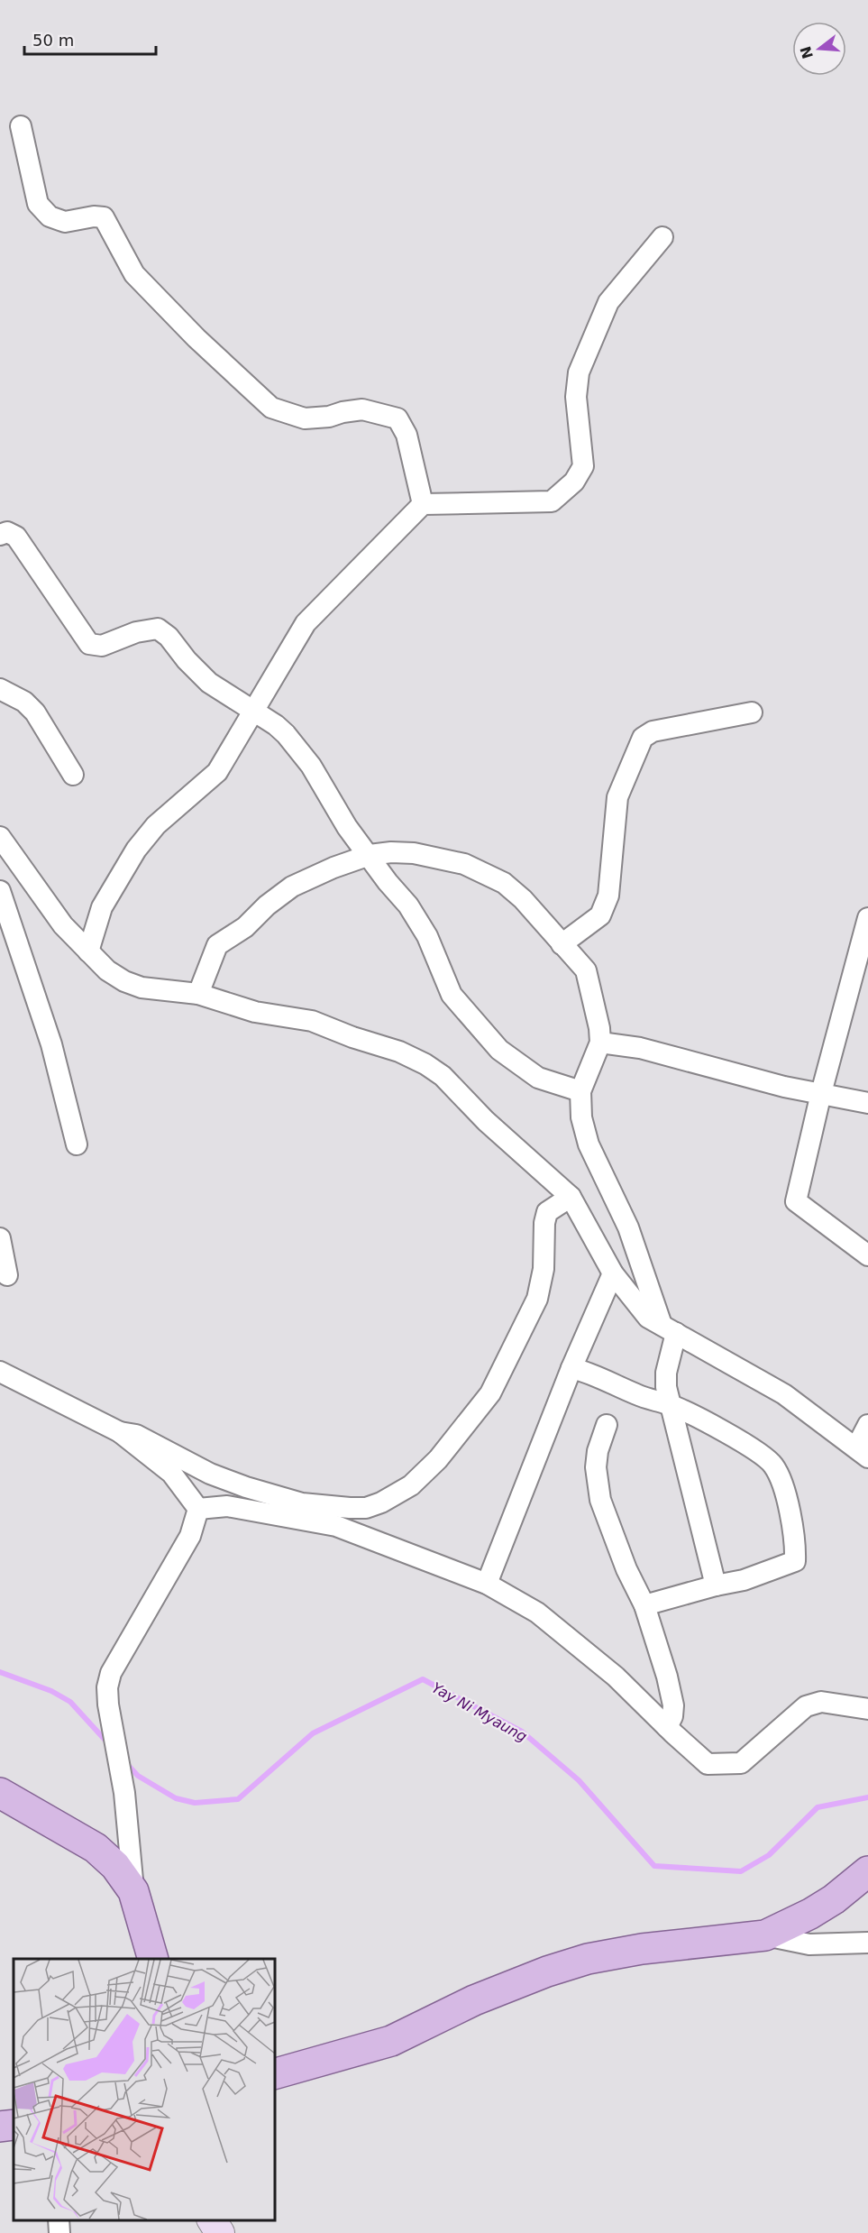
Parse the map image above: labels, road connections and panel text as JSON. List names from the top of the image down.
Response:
{
  "water": ["Yay Ni Myaung"],
  "scale_bar": "50 m",
  "north": "left"
}
